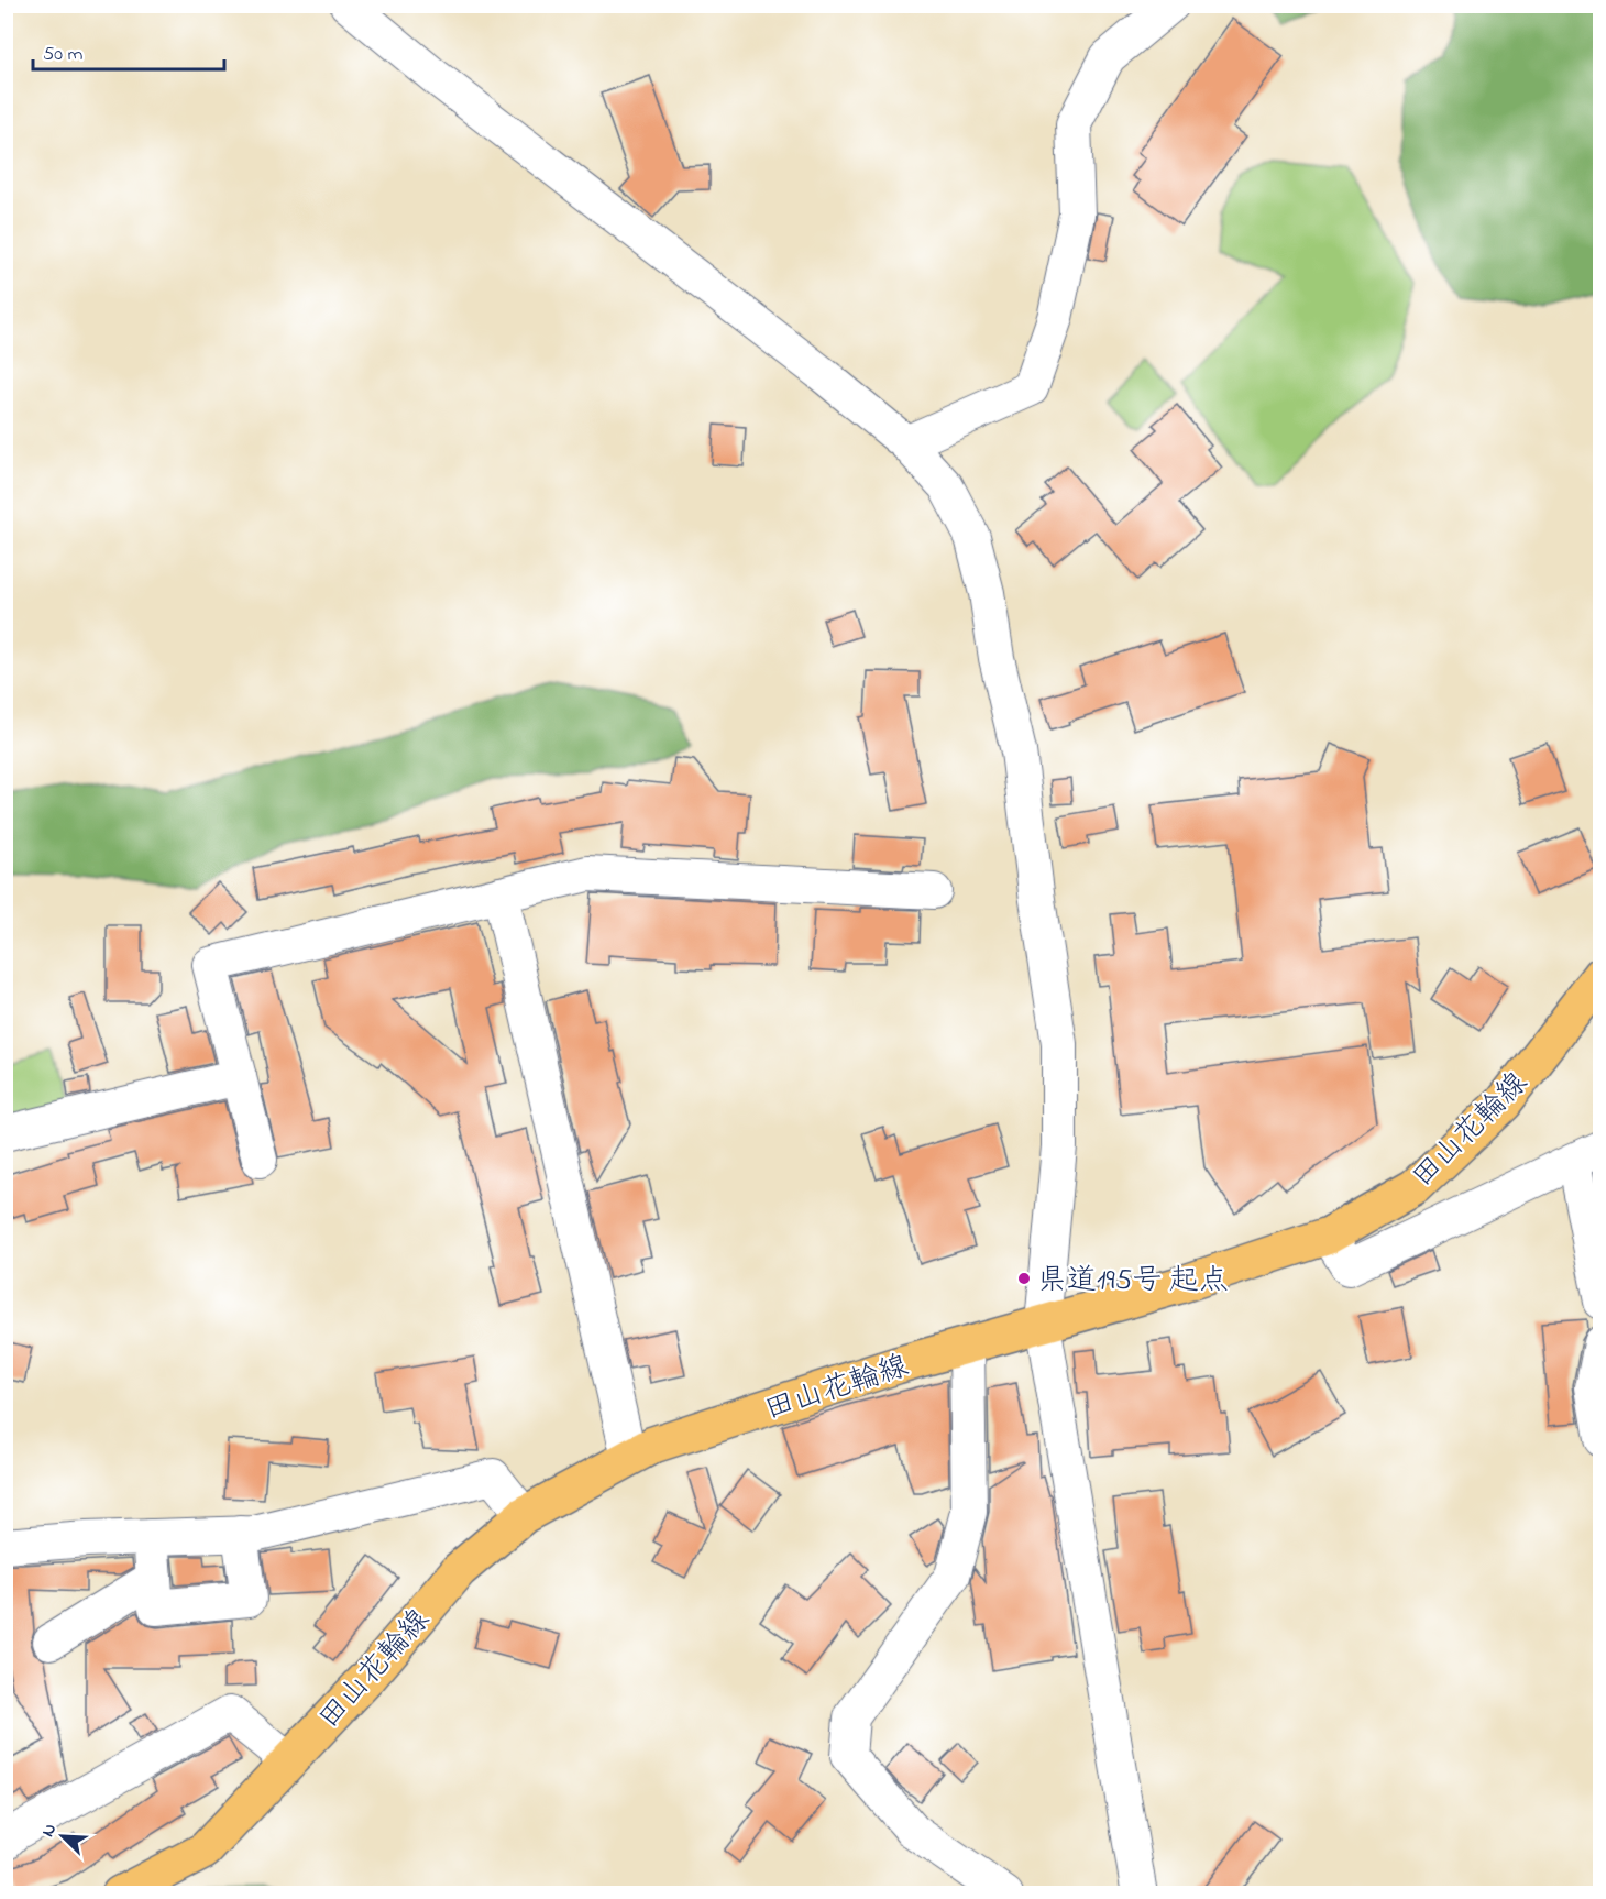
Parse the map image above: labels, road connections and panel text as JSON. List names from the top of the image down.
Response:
{
  "streets": {
    "main road": ["田山花輪線"]
  },
  "places": ["県道195号 起点"],
  "scale_bar": "50 m",
  "north": "top left"
}
